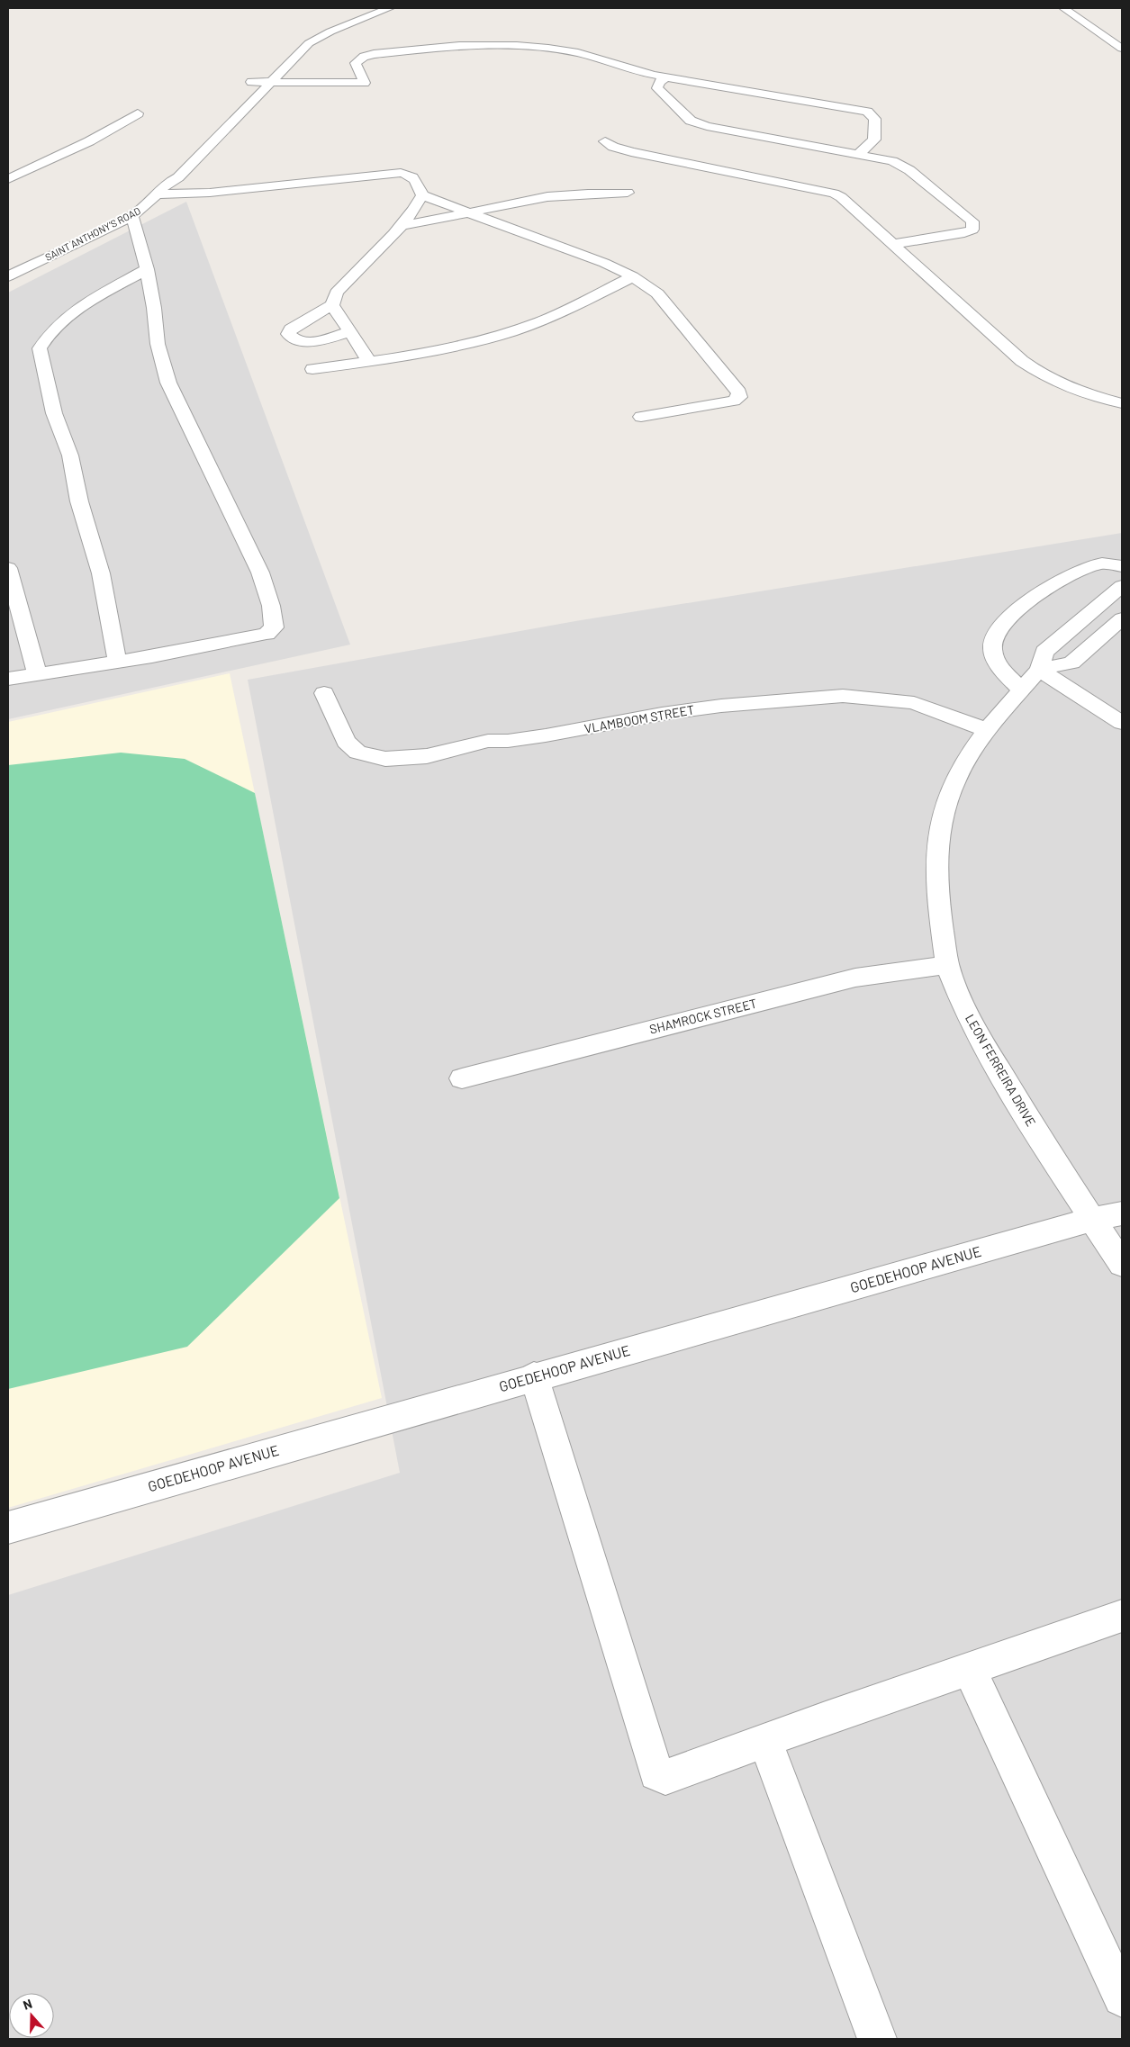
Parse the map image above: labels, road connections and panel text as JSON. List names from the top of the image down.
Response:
{
  "streets": {
    "street": [
      "SAINT ANTHONY'S ROAD",
      "VLAMBOOM STREET",
      "SHAMROCK STREET",
      "LEON FERREIRA DRIVE",
      "GOEDEHOOP AVENUE"
    ]
  },
  "crossings": [
    ["VLAMBOOM STREET", "LEON FERREIRA DRIVE"],
    ["SHAMROCK STREET", "LEON FERREIRA DRIVE"],
    ["LEON FERREIRA DRIVE", "GOEDEHOOP AVENUE"]
  ],
  "north": "top"
}
